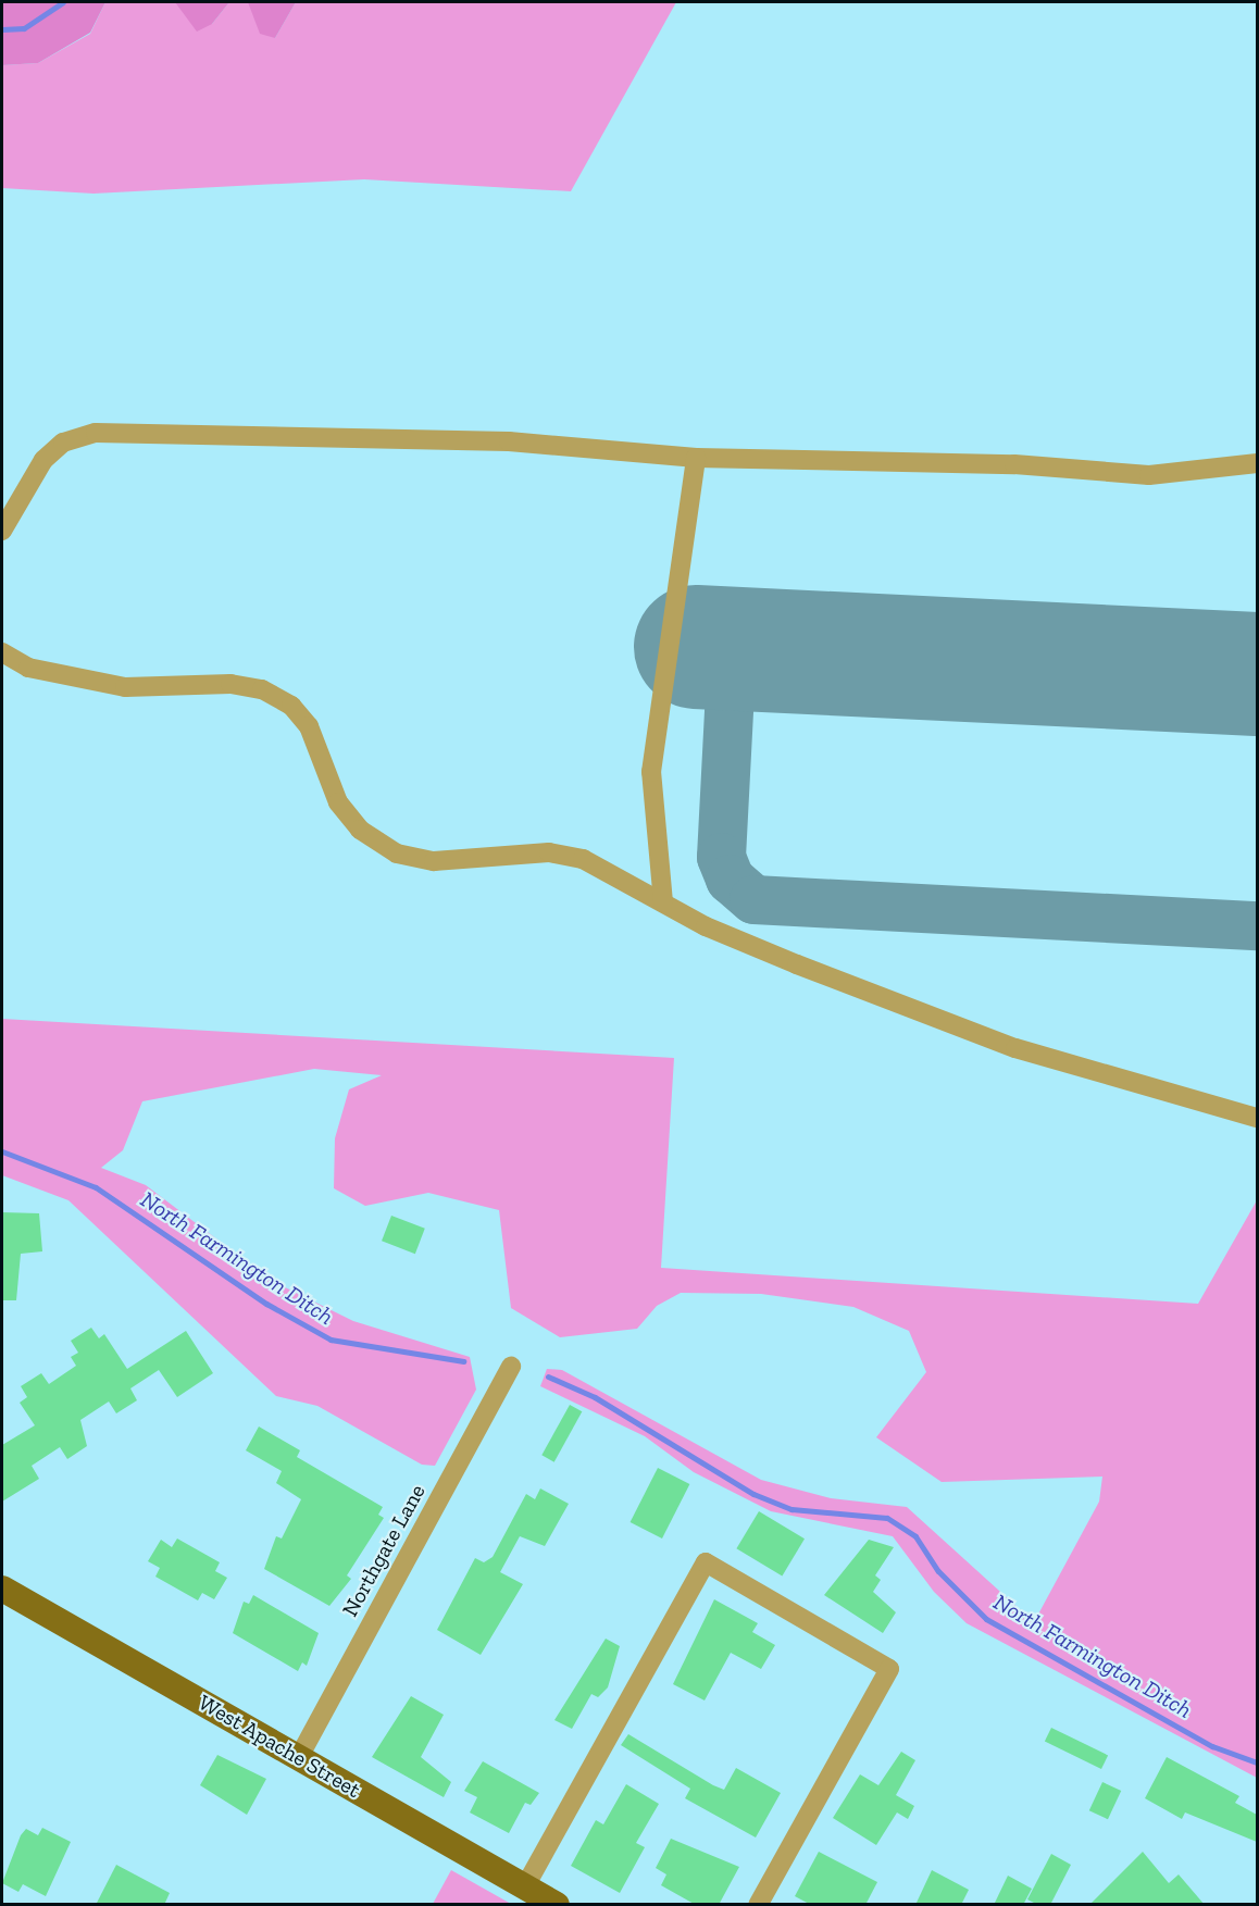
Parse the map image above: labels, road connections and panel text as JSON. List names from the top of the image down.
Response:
{
  "streets": {
    "main road": ["West Apache Street"],
    "street": ["Northgate Lane"]
  },
  "crossings": [
    ["Northgate Lane", "West Apache Street"]
  ],
  "water": ["North Farmington Ditch"]
}
